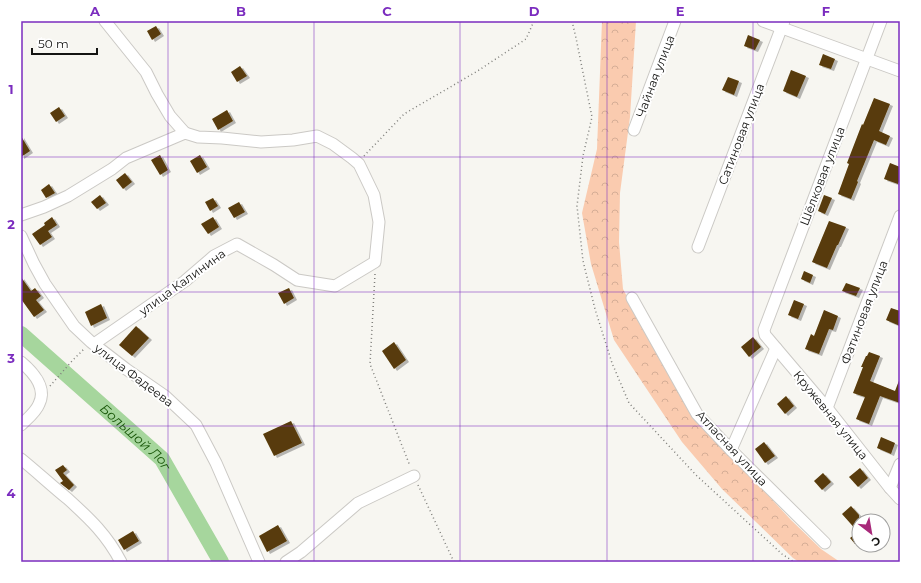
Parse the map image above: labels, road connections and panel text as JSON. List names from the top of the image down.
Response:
{
  "streets": {
    "street": [
      "Чайная улица",
      "Сатиновая улица",
      "Шёлковая улица",
      "улица Калинина",
      "Фатиновая улица",
      "улица Фадеева",
      "Кружевная улица",
      "Атласная улица"
    ]
  },
  "crossings": [
    ["Шёлковая улица", "Кружевная улица"],
    ["улица Калинина", "улица Фадеева"],
    ["Фатиновая улица", "Кружевная улица"]
  ],
  "water": ["Большой Лог"],
  "scale_bar": "50 m",
  "north": "bottom right",
  "grid": {
    "columns": [
      "A",
      "B",
      "C",
      "D",
      "E",
      "F"
    ],
    "rows": [
      "1",
      "2",
      "3",
      "4"
    ]
  }
}
